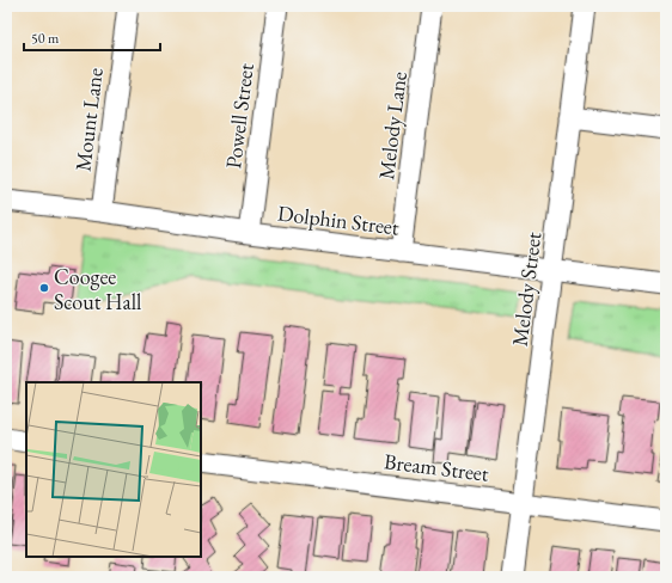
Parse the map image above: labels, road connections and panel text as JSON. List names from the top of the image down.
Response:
{
  "streets": {
    "street": [
      "Powell Street",
      "Mount Lane",
      "Melody Lane",
      "Dolphin Street",
      "Melody Street",
      "Bream Street"
    ]
  },
  "crossings": [
    ["Powell Street", "Dolphin Street"],
    ["Mount Lane", "Dolphin Street"],
    ["Melody Lane", "Dolphin Street"],
    ["Dolphin Street", "Melody Street"],
    ["Melody Street", "Bream Street"]
  ],
  "places": ["Coogee Scout Hall"],
  "scale_bar": "50 m"
}
